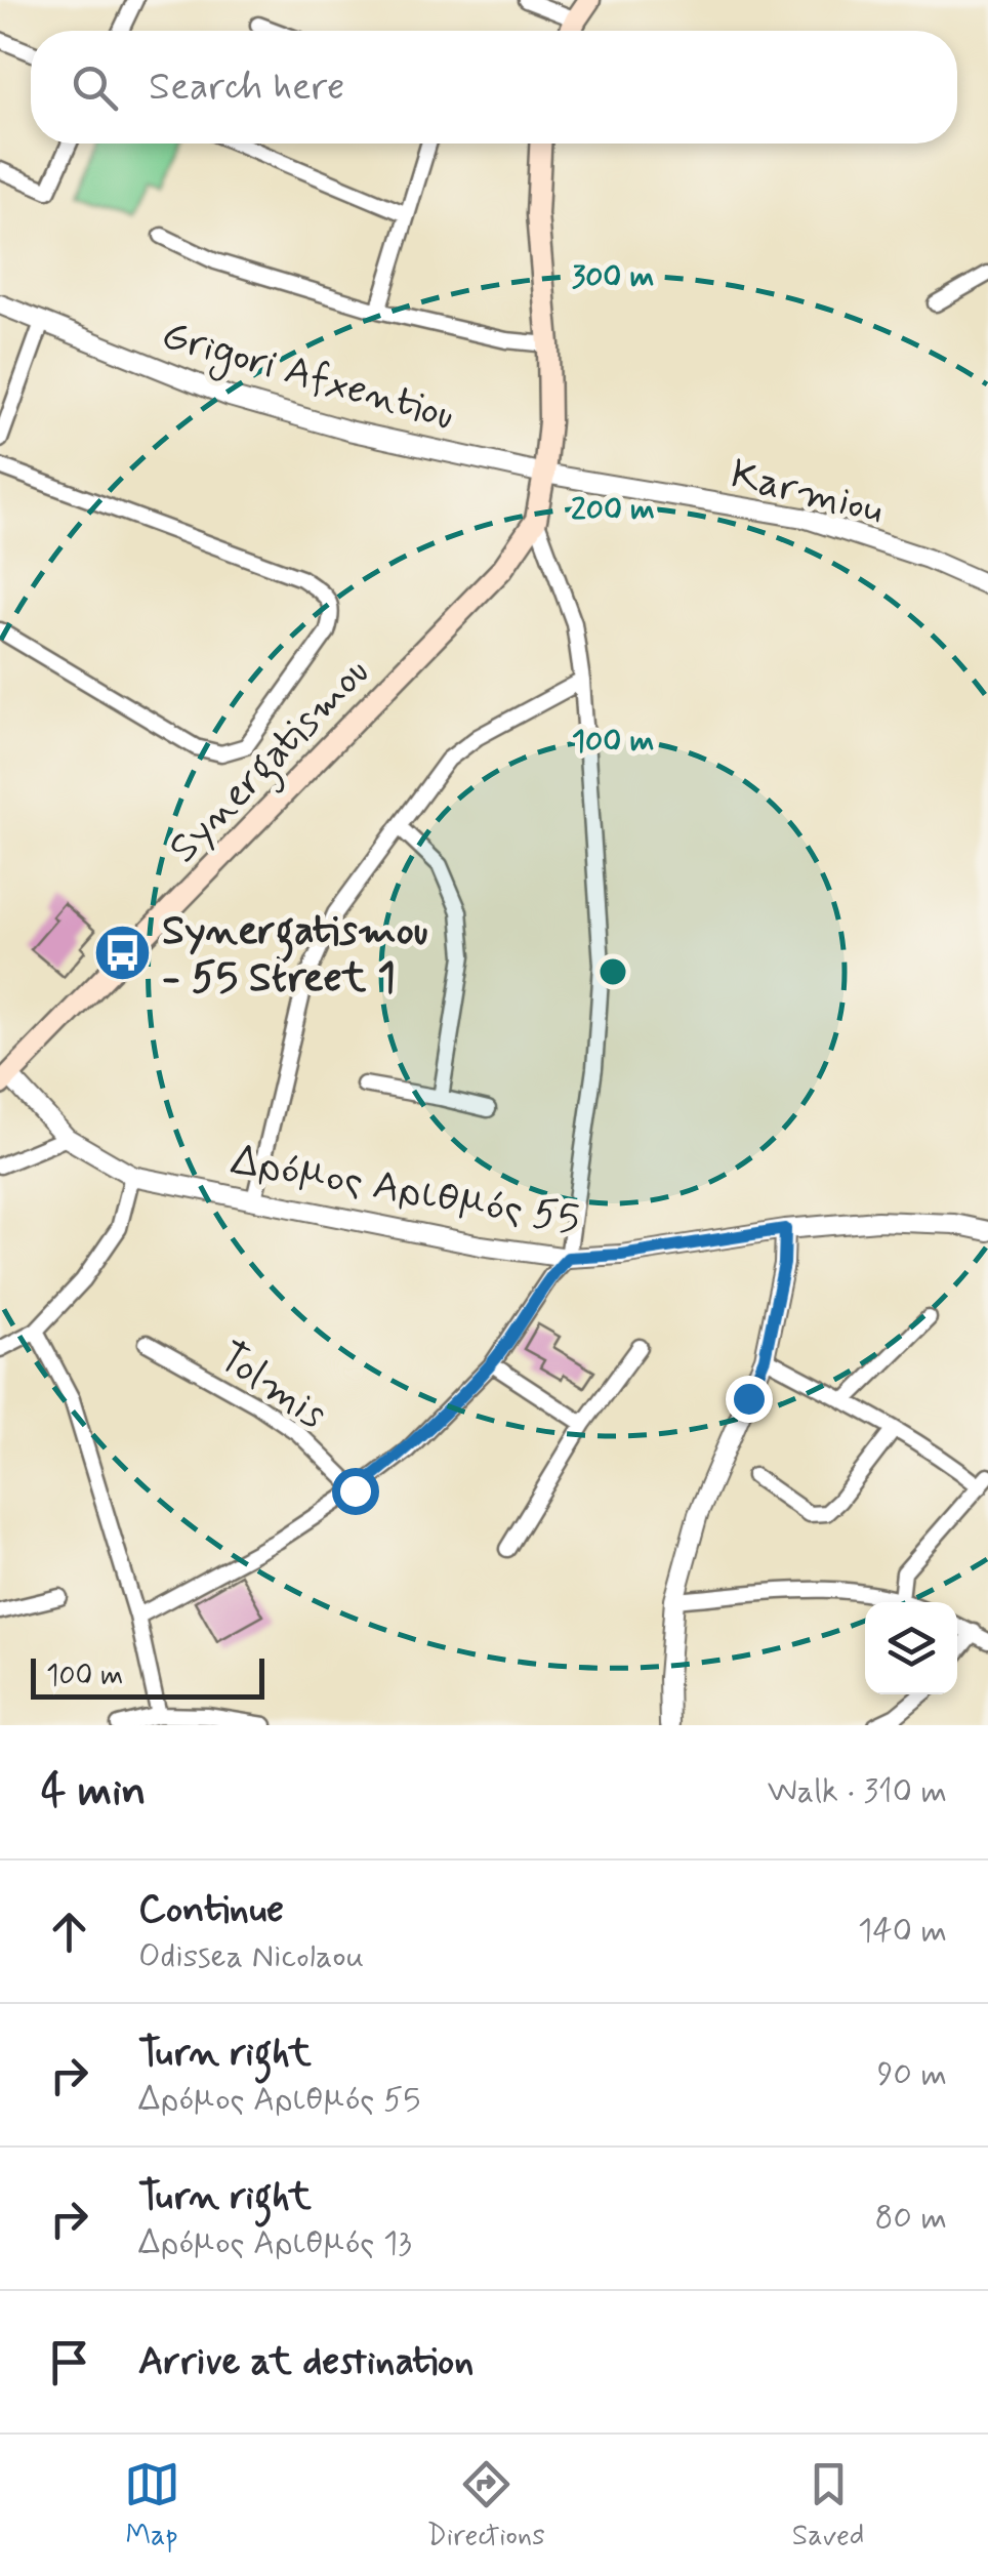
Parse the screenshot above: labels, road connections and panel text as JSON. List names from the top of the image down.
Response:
{
  "streets": {
    "main road": ["Synergatismou"],
    "street": [
      "Grigori Afxentiou",
      "Karmiou",
      "Δρόμος Αριθμός 55",
      "Tolmis"
    ]
  },
  "crossings": [
    ["Grigori Afxentiou", "Karmiou"],
    ["Synergatismou", "Δρόμος Αριθμός 55"]
  ],
  "places": {
    "bus stop": ["Synergatismou - 55 Street 1"]
  },
  "scale_bar": "100 m",
  "page": {
    "search": "Search here",
    "scale": "100 m",
    "heading": ["4 min", "Walk · 310 m"],
    "list": [
      ["Continue", "Odissea Nicolaou", "140 m"],
      ["Turn right", "Δρόμος Αριθμός 55", "90 m"],
      ["Turn right", "Δρόμος Αριθμός 13", "80 m"],
      "Arrive at destination"
    ],
    "nav": ["Map", "Directions", "Saved"]
  },
  "rings": ["300 m", "200 m", "100 m"]
}
